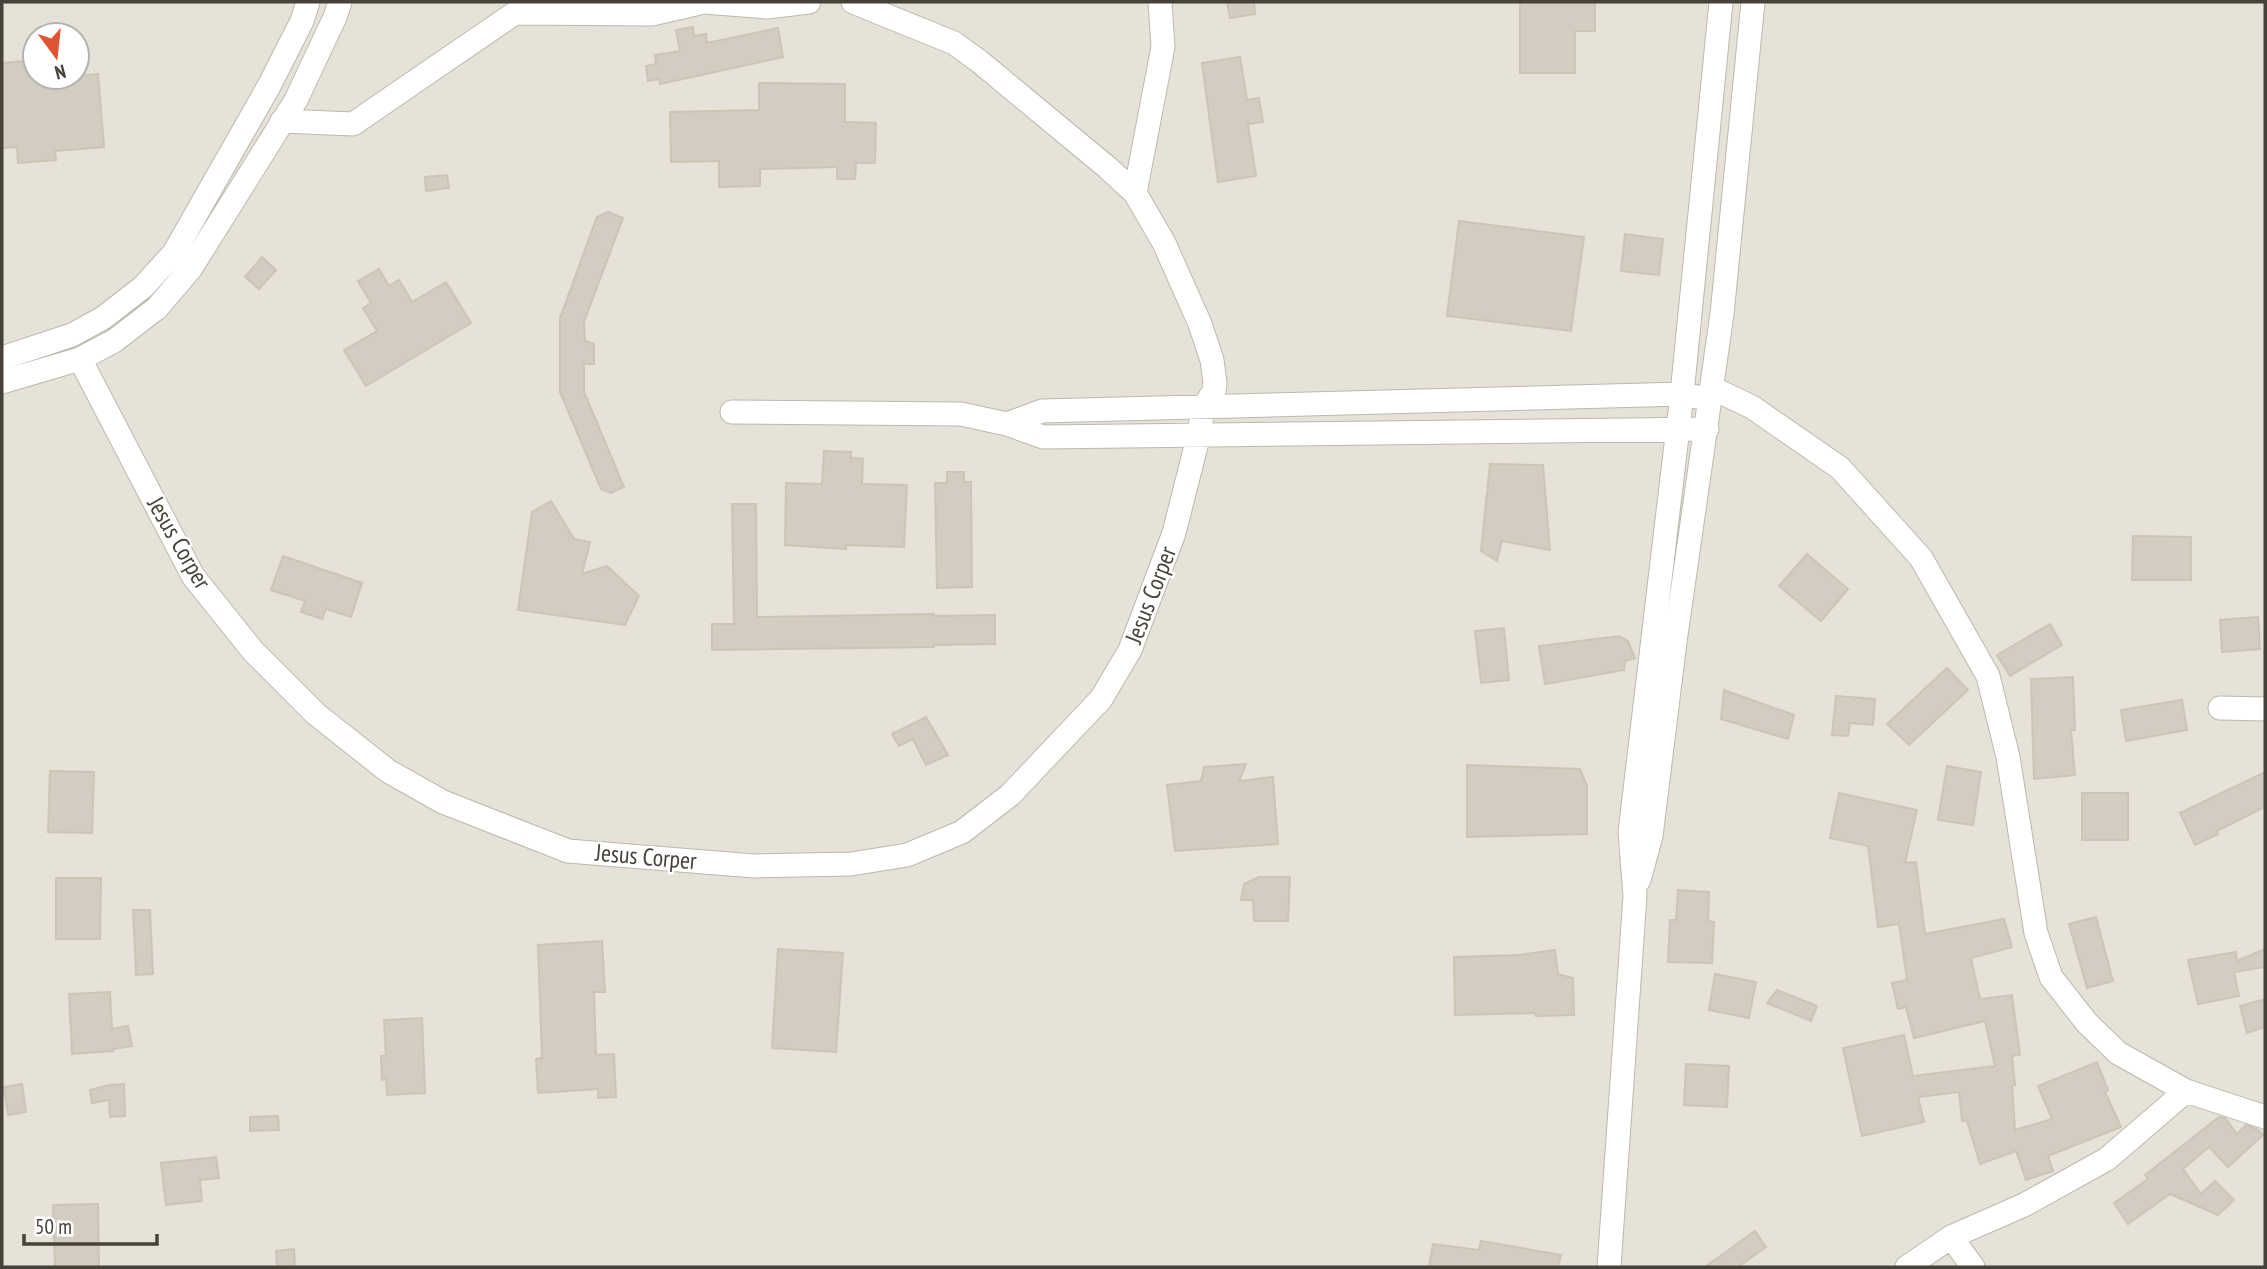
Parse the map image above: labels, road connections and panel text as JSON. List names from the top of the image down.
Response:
{
  "streets": {
    "street": ["Jesus Corper"]
  },
  "scale_bar": "50 m",
  "north": "bottom"
}
